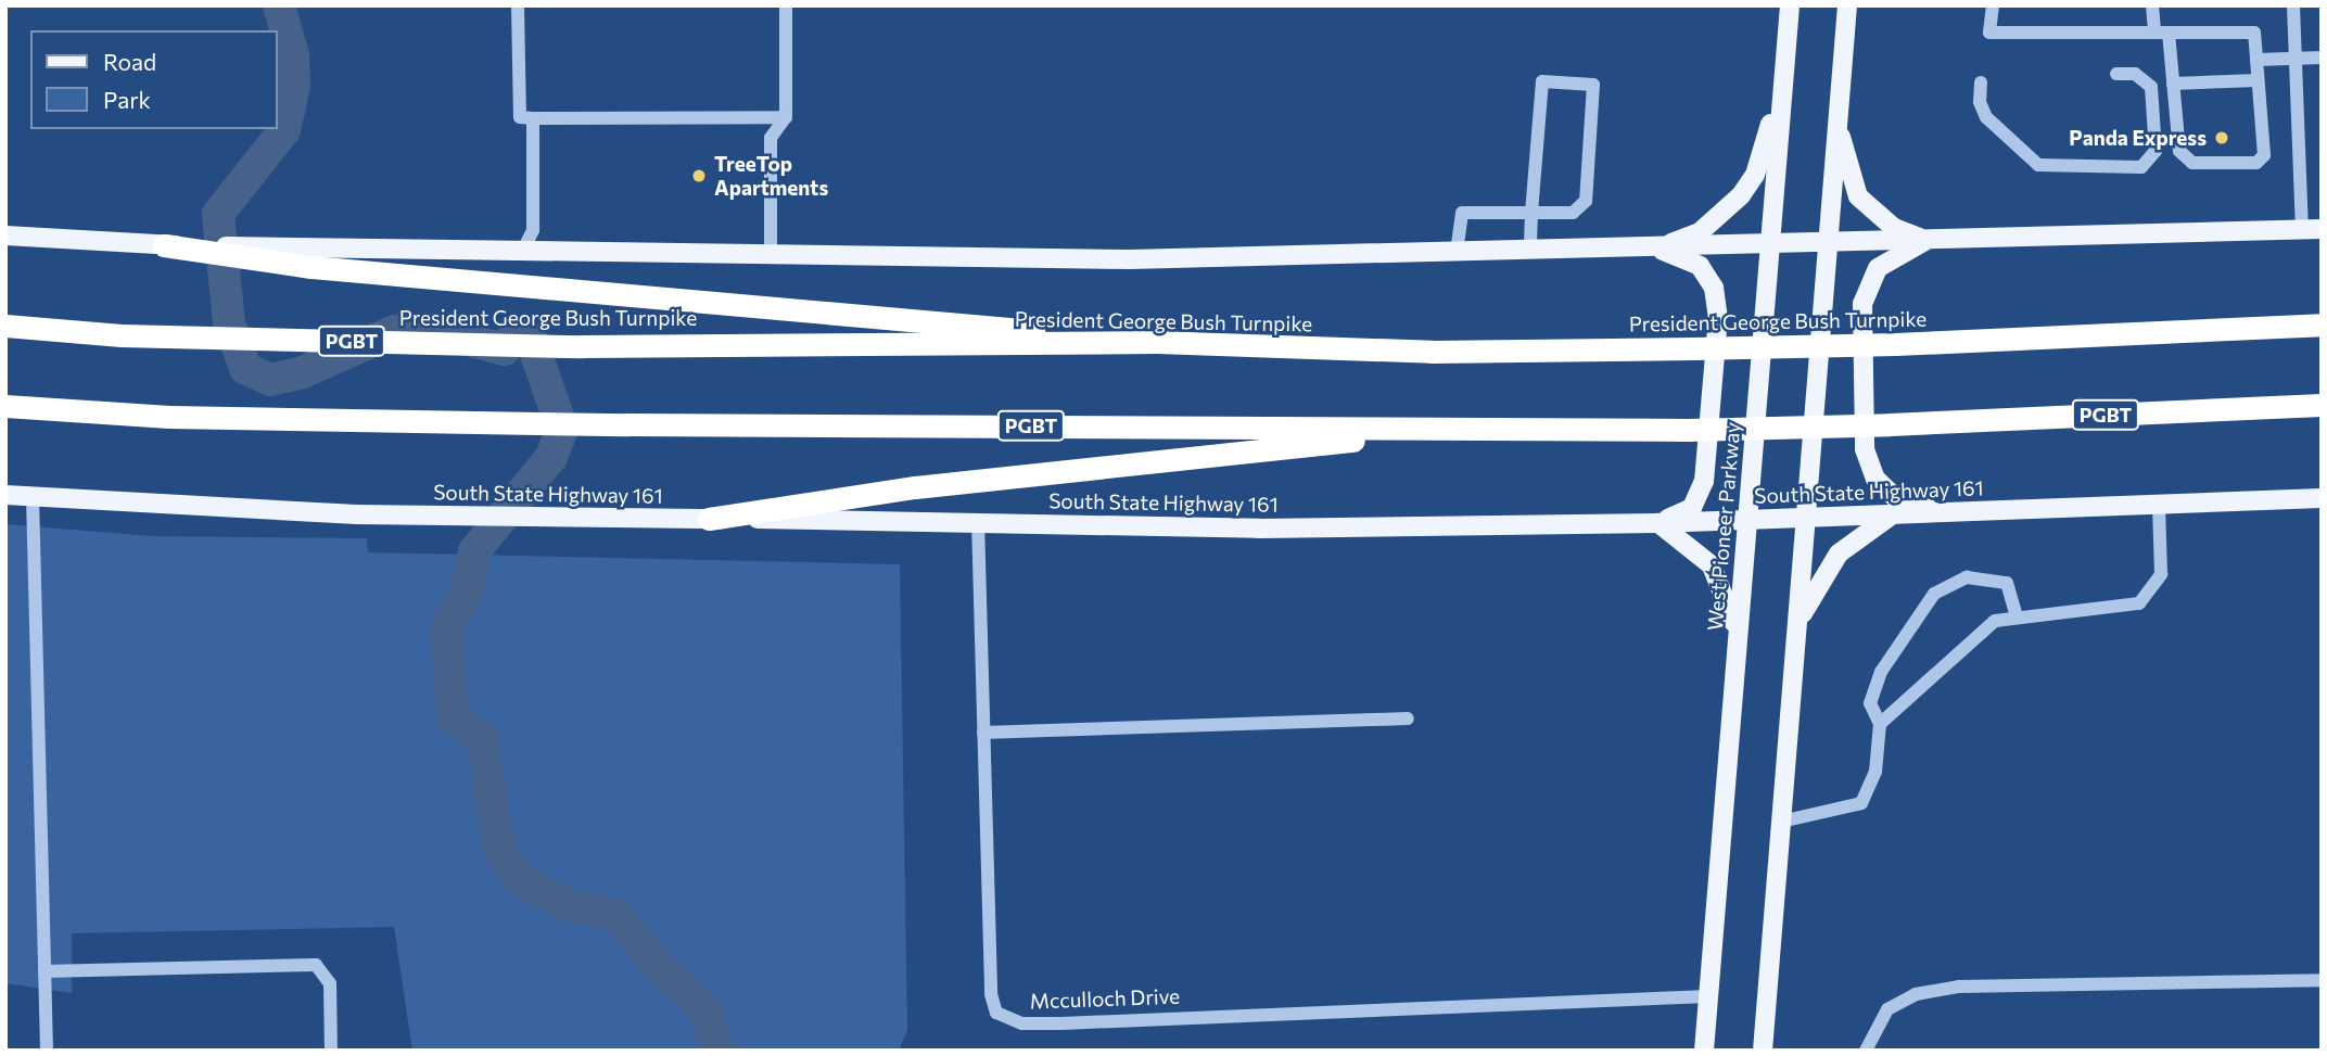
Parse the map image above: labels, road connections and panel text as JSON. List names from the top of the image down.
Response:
{
  "streets": {
    "highway": ["President George Bush Turnpike", "PGBT"],
    "main road": ["South State Highway 161", "West Pioneer Parkway"],
    "street": ["Mcculloch Drive"]
  },
  "crossings": [
    ["South State Highway 161", "West Pioneer Parkway"],
    ["South State Highway 161", "Mcculloch Drive"],
    ["West Pioneer Parkway", "Mcculloch Drive"]
  ],
  "places": ["Panda Express", "TreeTop Apartments"],
  "legend": ["Road", "Park"]
}
